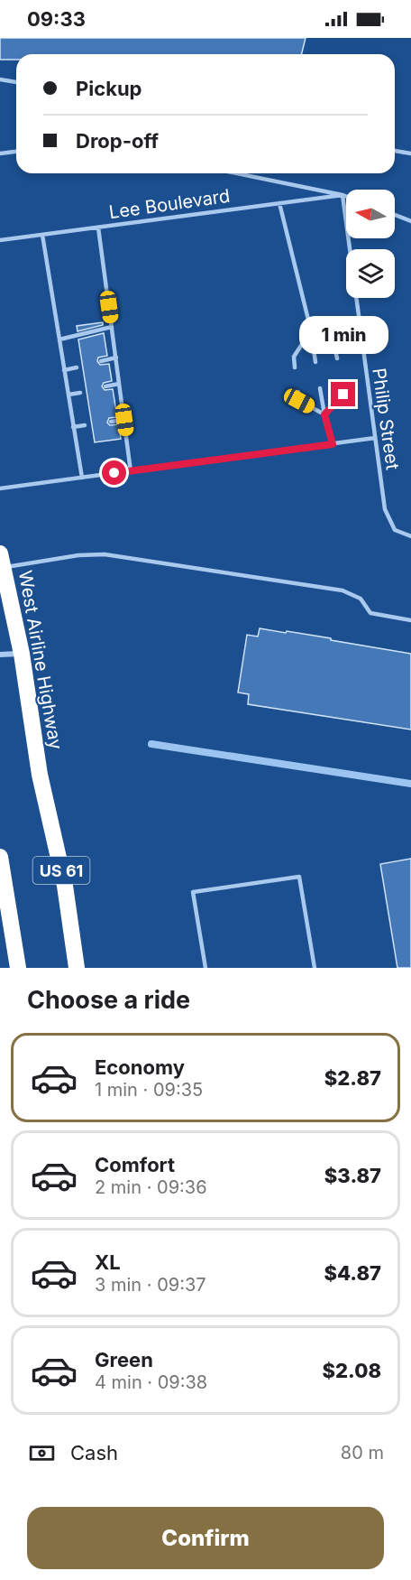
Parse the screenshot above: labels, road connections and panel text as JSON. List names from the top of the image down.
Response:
{
  "streets": {
    "highway": ["West Airline Highway", "US 61"],
    "lane": ["Lee Boulevard", "Philip Street"]
  },
  "crossings": [
    ["Lee Boulevard", "Philip Street"]
  ],
  "north": "left",
  "page": {
    "status": "09:33",
    "banner": ["Pickup", "Drop-off"],
    "bubble": "1 min",
    "heading": "Choose a ride",
    "list": [
      {
        "name": "Economy",
        "note": "1 min · 09:35",
        "value": "$2.87"
      },
      {
        "name": "Comfort",
        "note": "2 min · 09:36",
        "value": "$3.87"
      },
      {
        "name": "XL",
        "note": "3 min · 09:37",
        "value": "$4.87"
      },
      {
        "name": "Green",
        "note": "4 min · 09:38",
        "value": "$2.08"
      }
    ],
    "pay": ["Cash", "80 m"],
    "buttons": "Confirm"
  }
}
